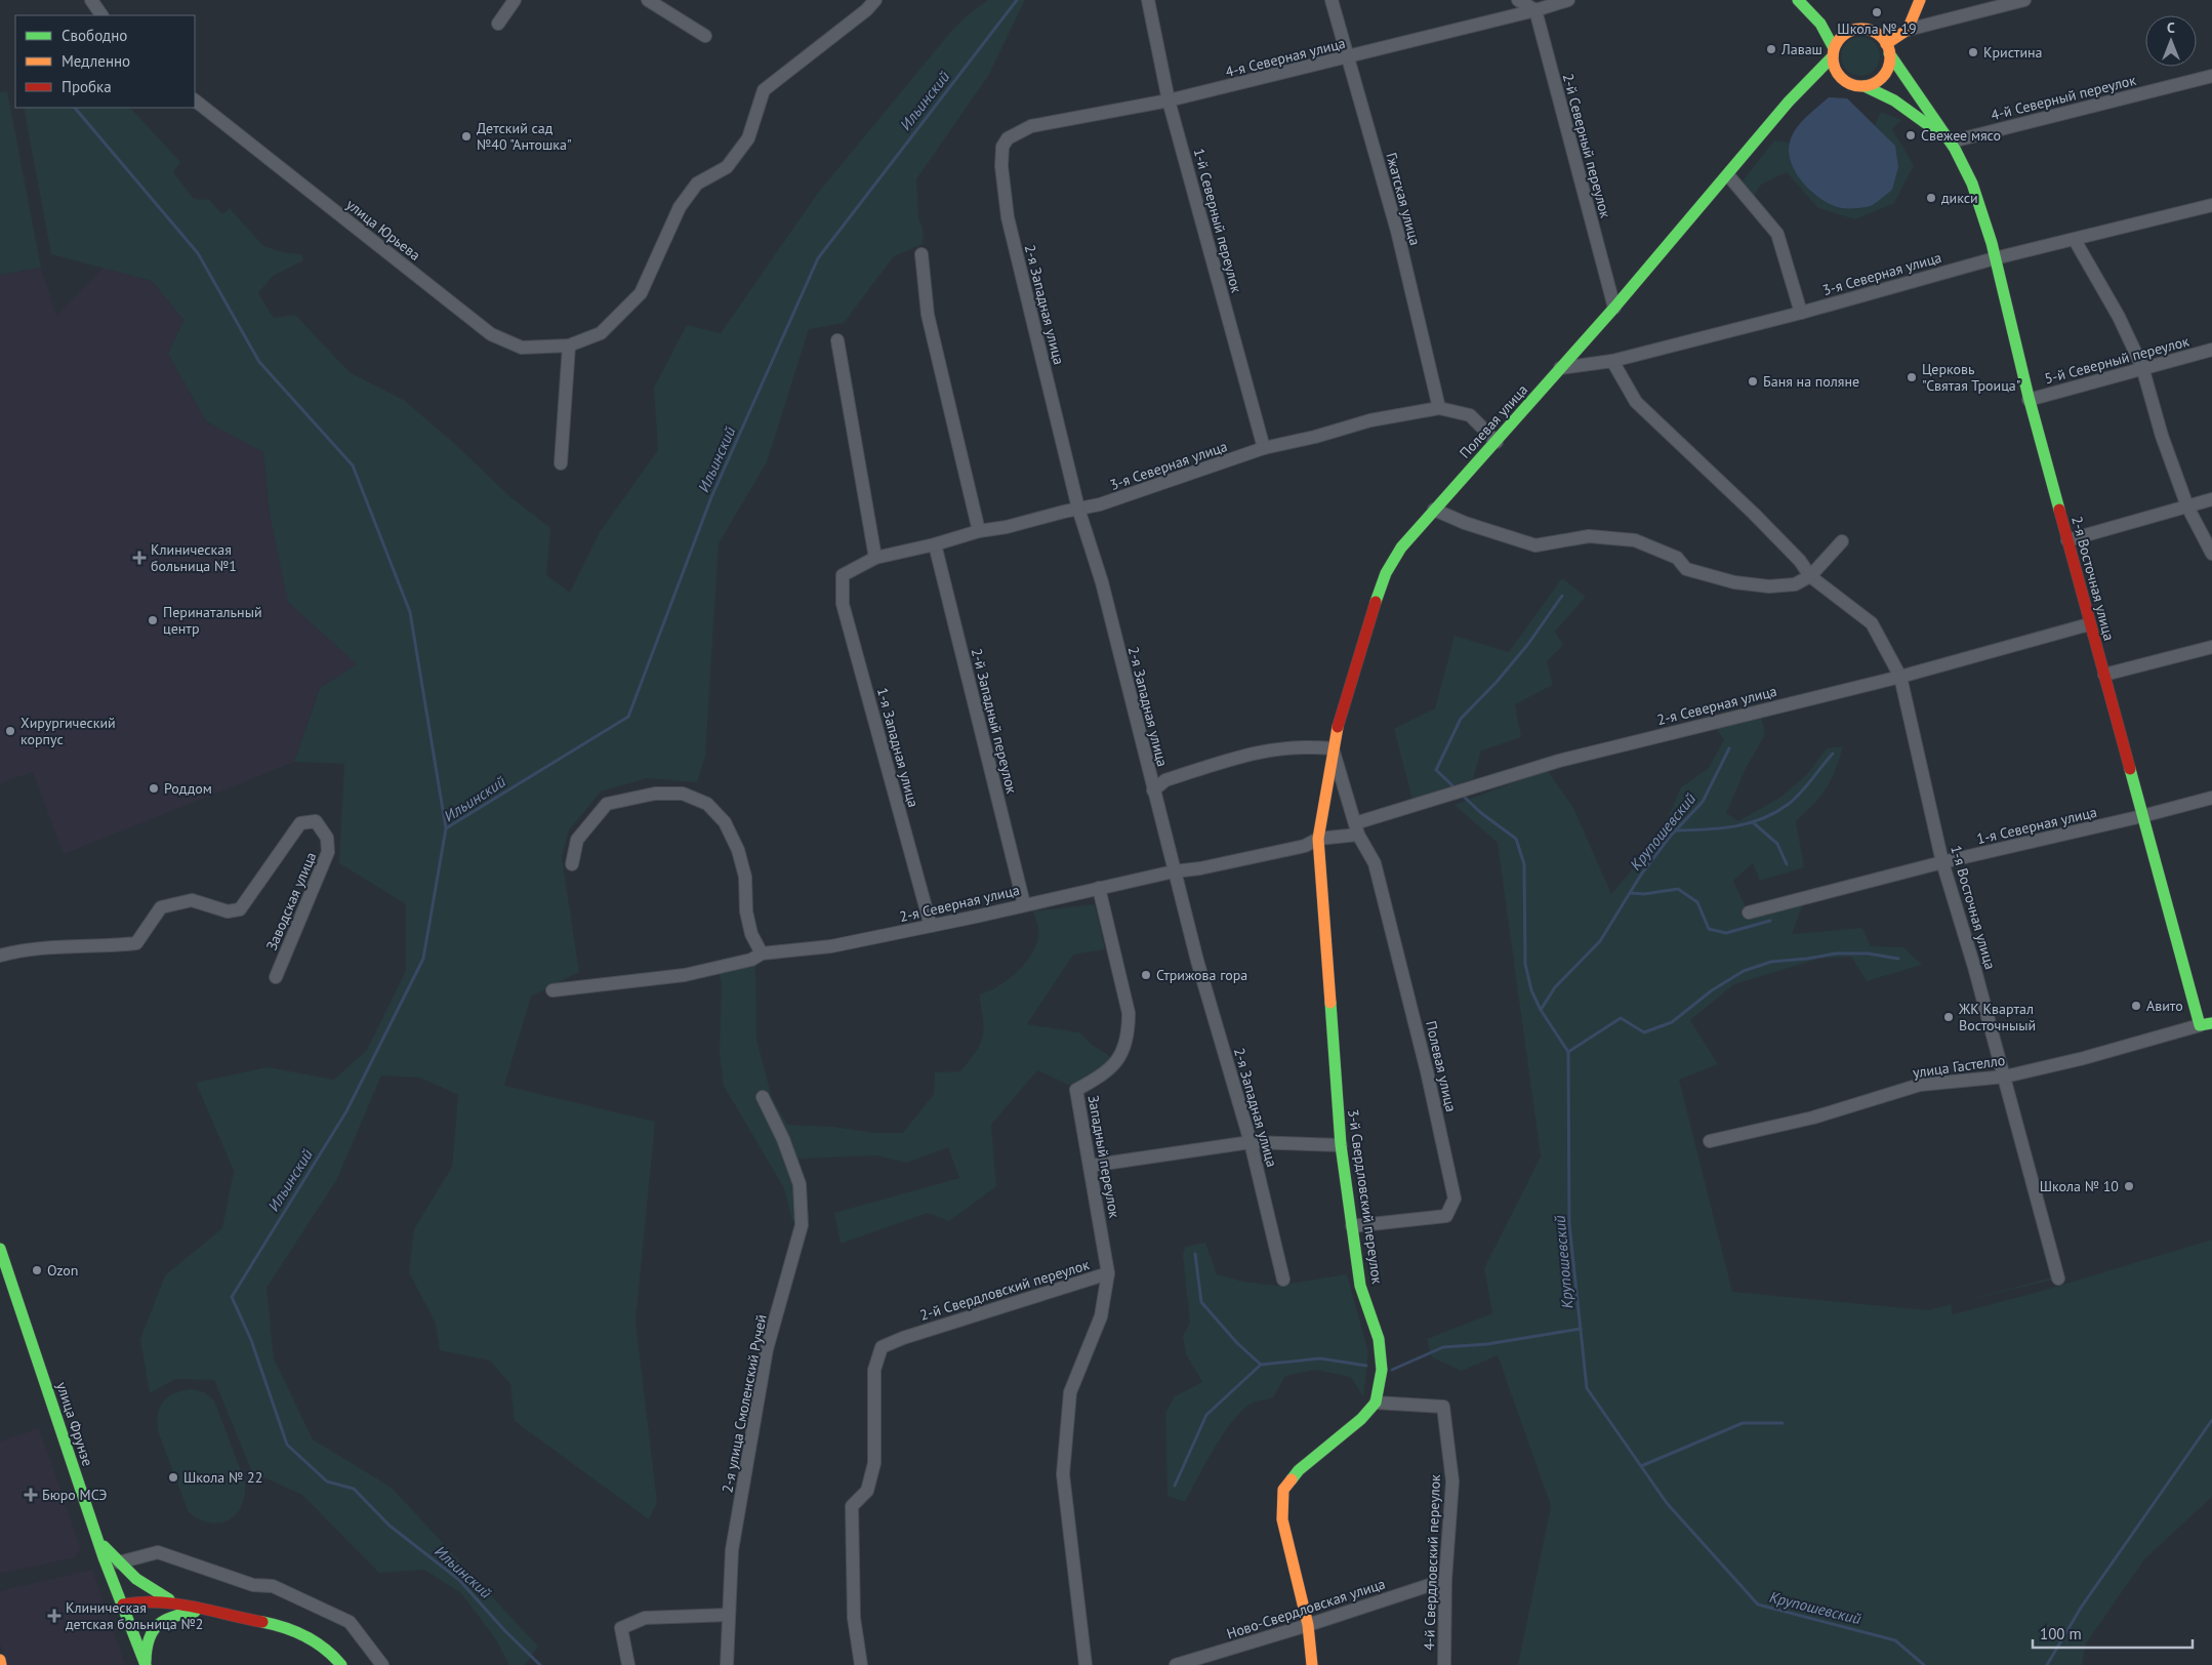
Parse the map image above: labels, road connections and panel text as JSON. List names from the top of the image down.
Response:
{
  "streets": {
    "main road": [
      "Полевая улица",
      "2-я Восточная улица",
      "3-й Свердловский переулок",
      "улица Фрунзе"
    ],
    "street": [
      "4-я Северная улица",
      "4-й Северный переулок",
      "2-й Северный переулок",
      "Гжатская улица",
      "1-й Северный переулок",
      "улица Юрьева",
      "3-я Северная улица",
      "2-я Западная улица",
      "5-й Северный переулок",
      "2-я Северная улица",
      "2-й Западный переулок",
      "1-я Западная улица",
      "1-я Северная улица",
      "Заводская улица",
      "1-я Восточная улица",
      "улица Гастелло",
      "Западный переулок",
      "2-й Свердловский переулок",
      "2-я улица Смоленский Ручей",
      "4-й Свердловский переулок",
      "Ново-Свердловская улица"
    ]
  },
  "crossings": [
    ["4-я Северная улица", "2-й Северный переулок"],
    ["4-я Северная улица", "Гжатская улица"],
    ["4-я Северная улица", "1-й Северный переулок"],
    ["4-я Северная улица", "2-я Западная улица"],
    ["4-й Северный переулок", "2-я Восточная улица"],
    ["2-й Северный переулок", "Полевая улица"],
    ["Гжатская улица", "3-я Северная улица"],
    ["1-й Северный переулок", "3-я Северная улица"],
    ["3-я Северная улица", "2-я Западная улица"],
    ["3-я Северная улица", "Полевая улица"],
    ["3-я Северная улица", "2-я Восточная улица"],
    ["3-я Северная улица", "2-й Западный переулок"],
    ["3-я Северная улица", "1-я Западная улица"],
    ["2-я Западная улица", "2-я Северная улица"],
    ["5-й Северный переулок", "2-я Восточная улица"],
    ["Полевая улица", "2-я Восточная улица"],
    ["Полевая улица", "2-я Северная улица"],
    ["Полевая улица", "3-й Свердловский переулок"],
    ["2-я Восточная улица", "2-я Северная улица"],
    ["2-я Восточная улица", "1-я Северная улица"],
    ["2-я Восточная улица", "улица Гастелло"],
    ["2-я Северная улица", "2-й Западный переулок"],
    ["2-я Северная улица", "1-я Западная улица"],
    ["2-я Северная улица", "1-я Восточная улица"],
    ["2-я Северная улица", "Западный переулок"],
    ["2-я Северная улица", "3-й Свердловский переулок"],
    ["1-я Северная улица", "1-я Восточная улица"],
    ["1-я Восточная улица", "улица Гастелло"],
    ["Западный переулок", "2-й Свердловский переулок"],
    ["3-й Свердловский переулок", "4-й Свердловский переулок"],
    ["4-й Свердловский переулок", "Ново-Свердловская улица"]
  ],
  "water": ["Ильинский", "Крупошевский"],
  "places": {
    "other": [
      "Школа № 19",
      "Лаваш",
      "Кристина",
      "Свежее мясо",
      "Детский сад №40 \"Антошка\"",
      "дикси",
      "Церковь \"Святая Троица\"",
      "Баня на поляне",
      "Перинатальный центр",
      "Хирургический корпус",
      "Роддом",
      "Стрижова гора",
      "Авито",
      "ЖК Квартал Восточныый",
      "Школа № 10",
      "Ozon",
      "Школа № 22"
    ],
    "health": ["Клиническая больница №1", "Бюро МСЭ", "Клиническая детская больница №2"]
  },
  "legend": ["Свободно", "Медленно", "Пробка"],
  "scale_bar": "100 m",
  "north": "top"
}
